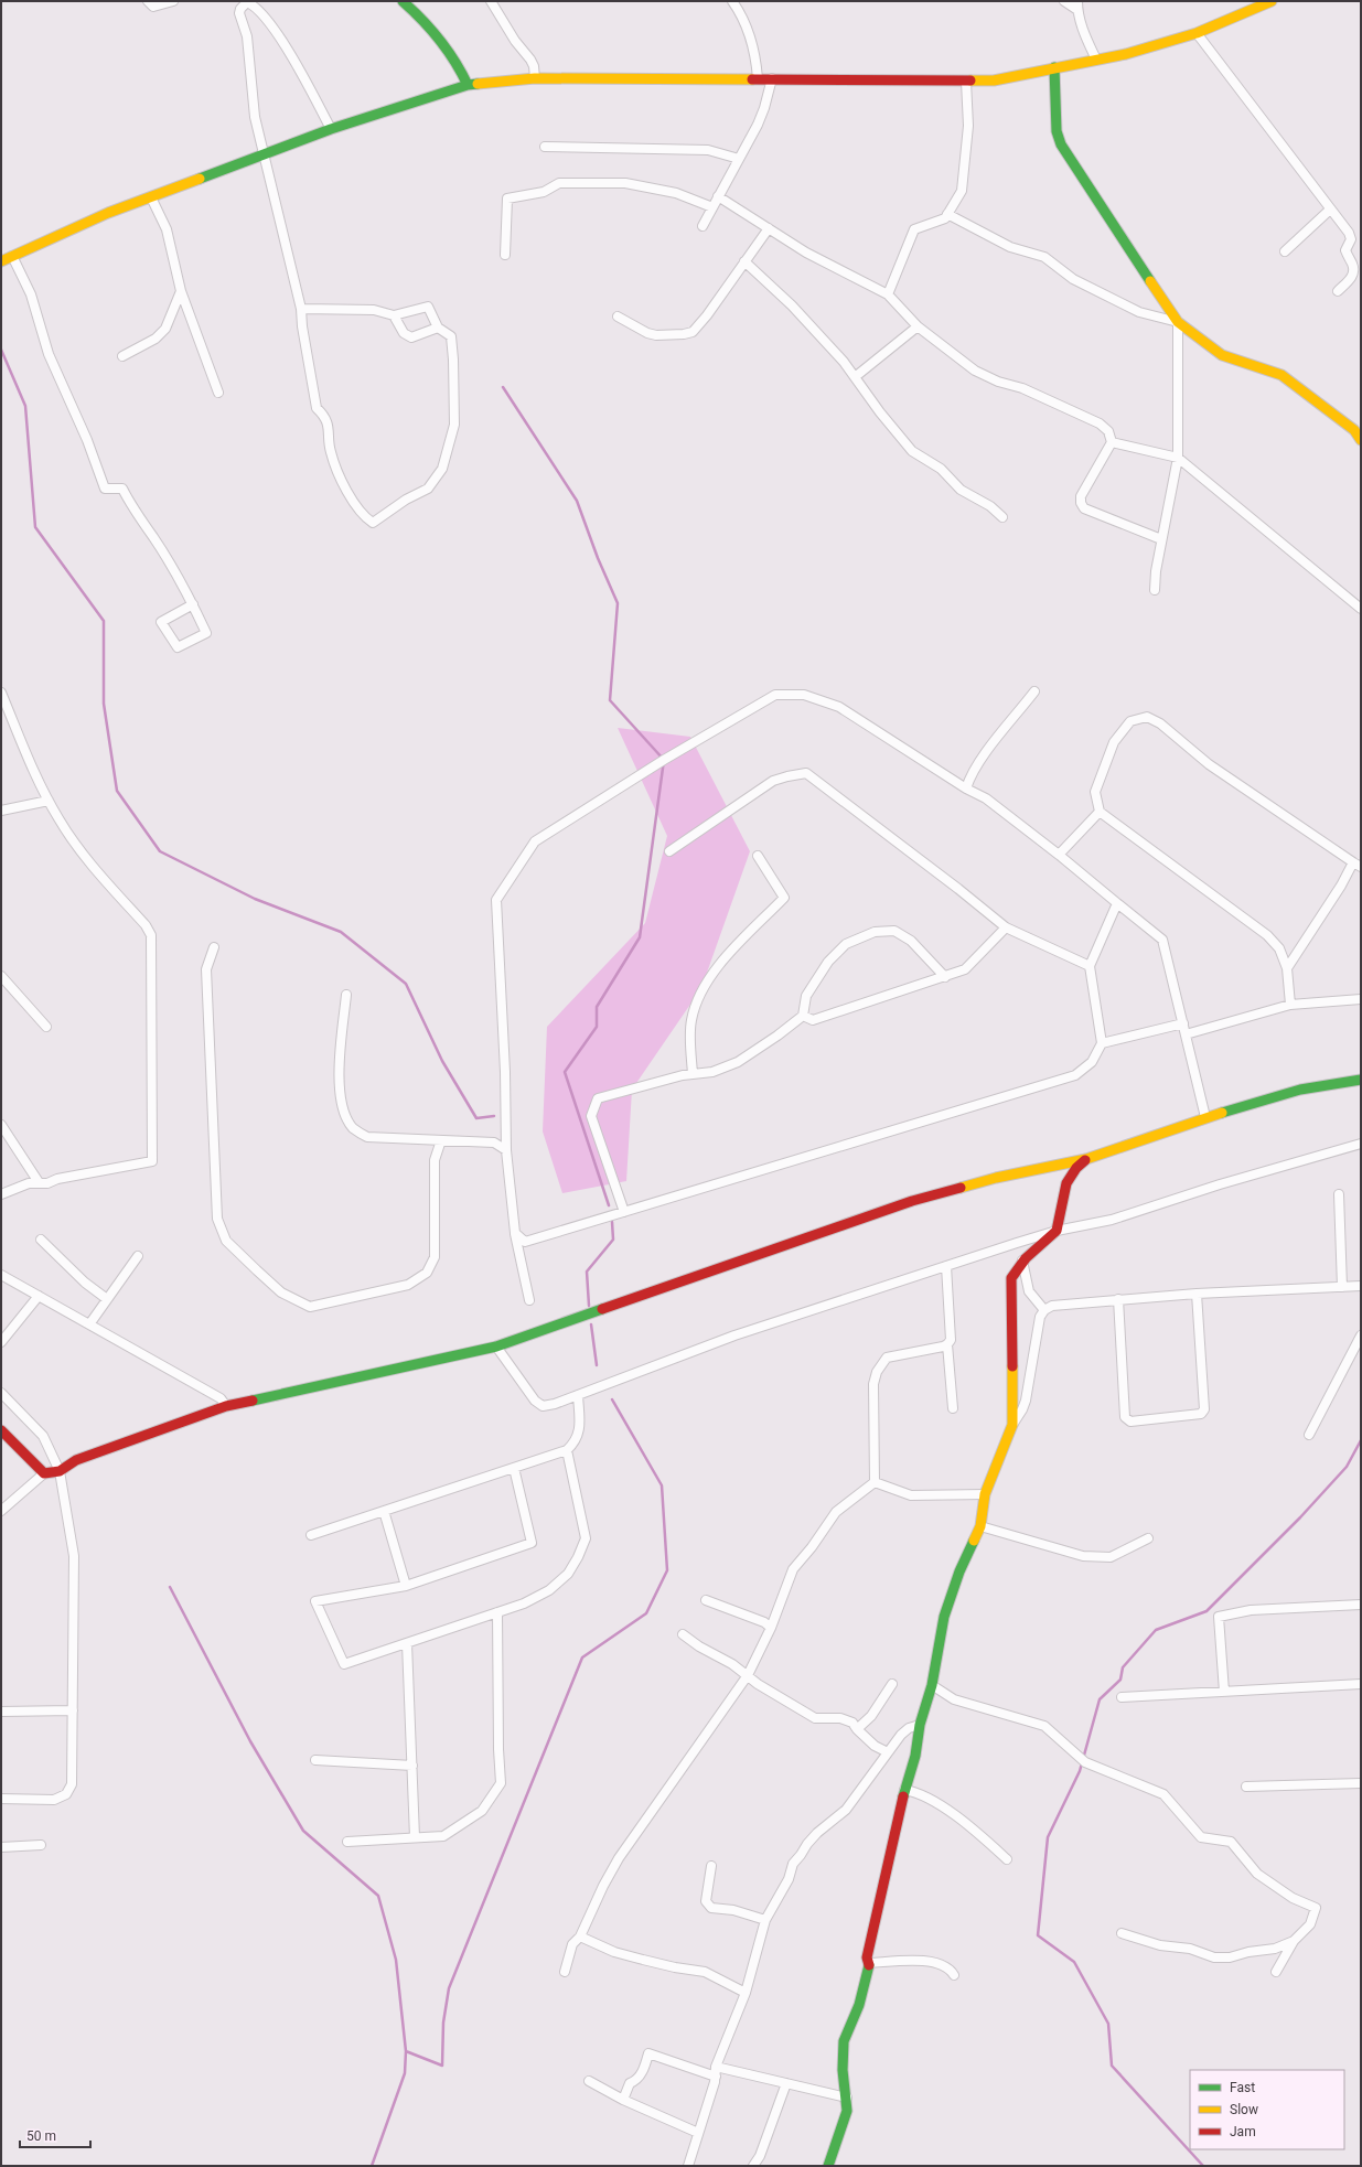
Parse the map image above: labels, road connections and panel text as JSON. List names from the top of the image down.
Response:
{
  "legend": ["Fast", "Slow", "Jam"],
  "scale_bar": "50 m"
}
